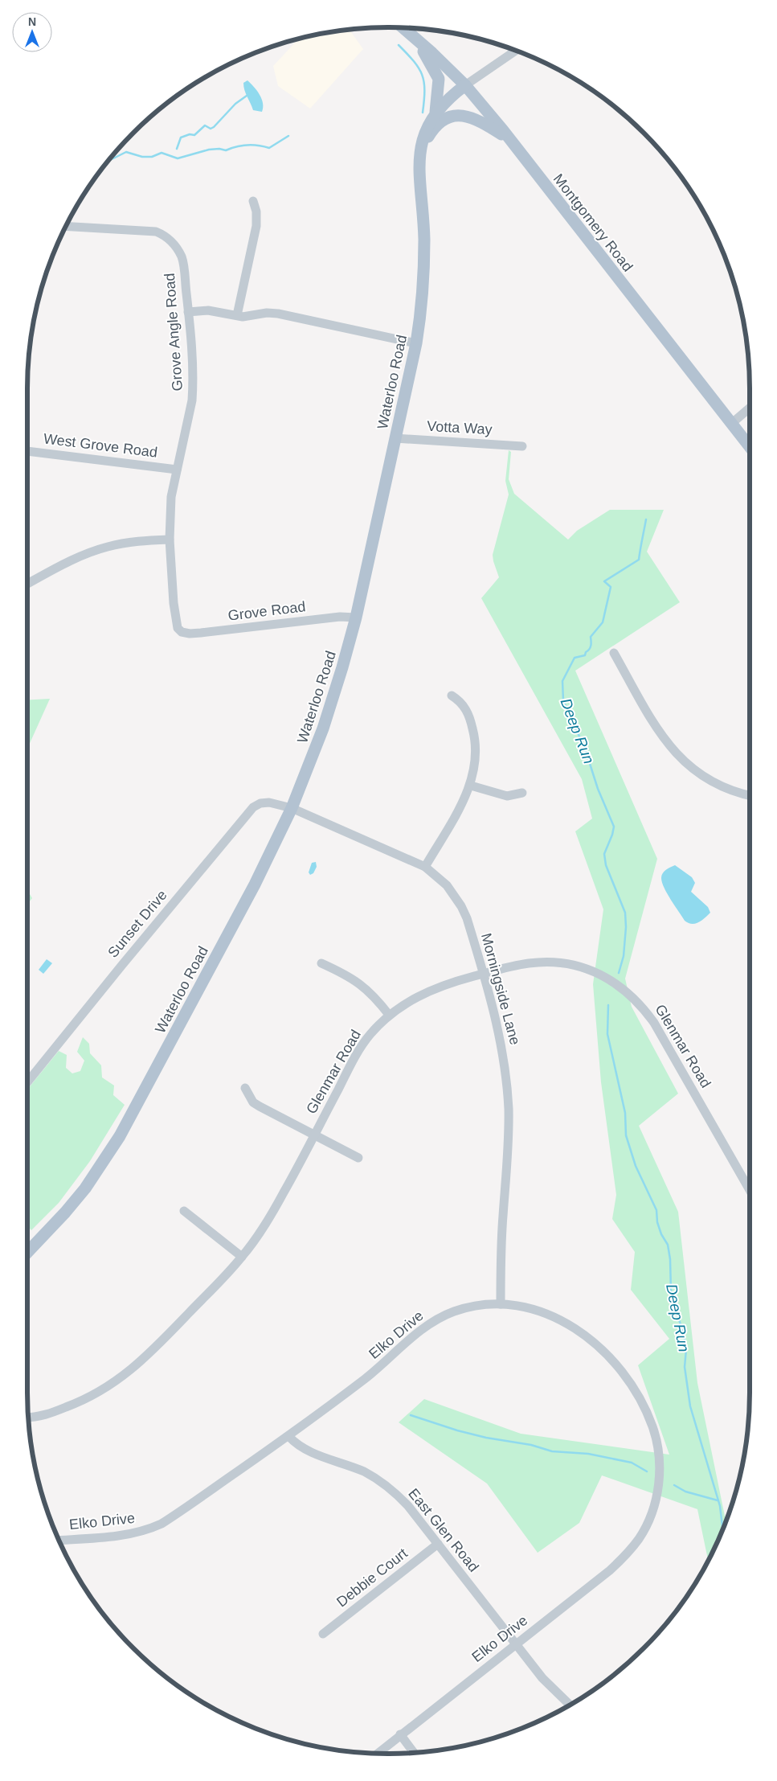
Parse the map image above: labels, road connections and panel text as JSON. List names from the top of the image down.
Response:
{
  "streets": {
    "main road": ["Montgomery Road", "Waterloo Road"],
    "street": [
      "Grove Angle Road",
      "Votta Way",
      "West Grove Road",
      "Grove Road",
      "Sunset Drive",
      "Morningside Lane",
      "Glenmar Road",
      "Elko Drive",
      "East Glen Road",
      "Debbie Court"
    ]
  },
  "crossings": [
    ["Montgomery Road", "Waterloo Road"],
    ["Grove Angle Road", "West Grove Road"],
    ["Grove Angle Road", "Grove Road"],
    ["Waterloo Road", "Votta Way"],
    ["Waterloo Road", "Grove Road"],
    ["Waterloo Road", "Sunset Drive"],
    ["Waterloo Road", "Morningside Lane"],
    ["Sunset Drive", "Morningside Lane"],
    ["Morningside Lane", "Glenmar Road"],
    ["Morningside Lane", "Elko Drive"],
    ["Elko Drive", "East Glen Road"],
    ["East Glen Road", "Debbie Court"]
  ],
  "water": ["Deep Run"],
  "north": "top"
}
